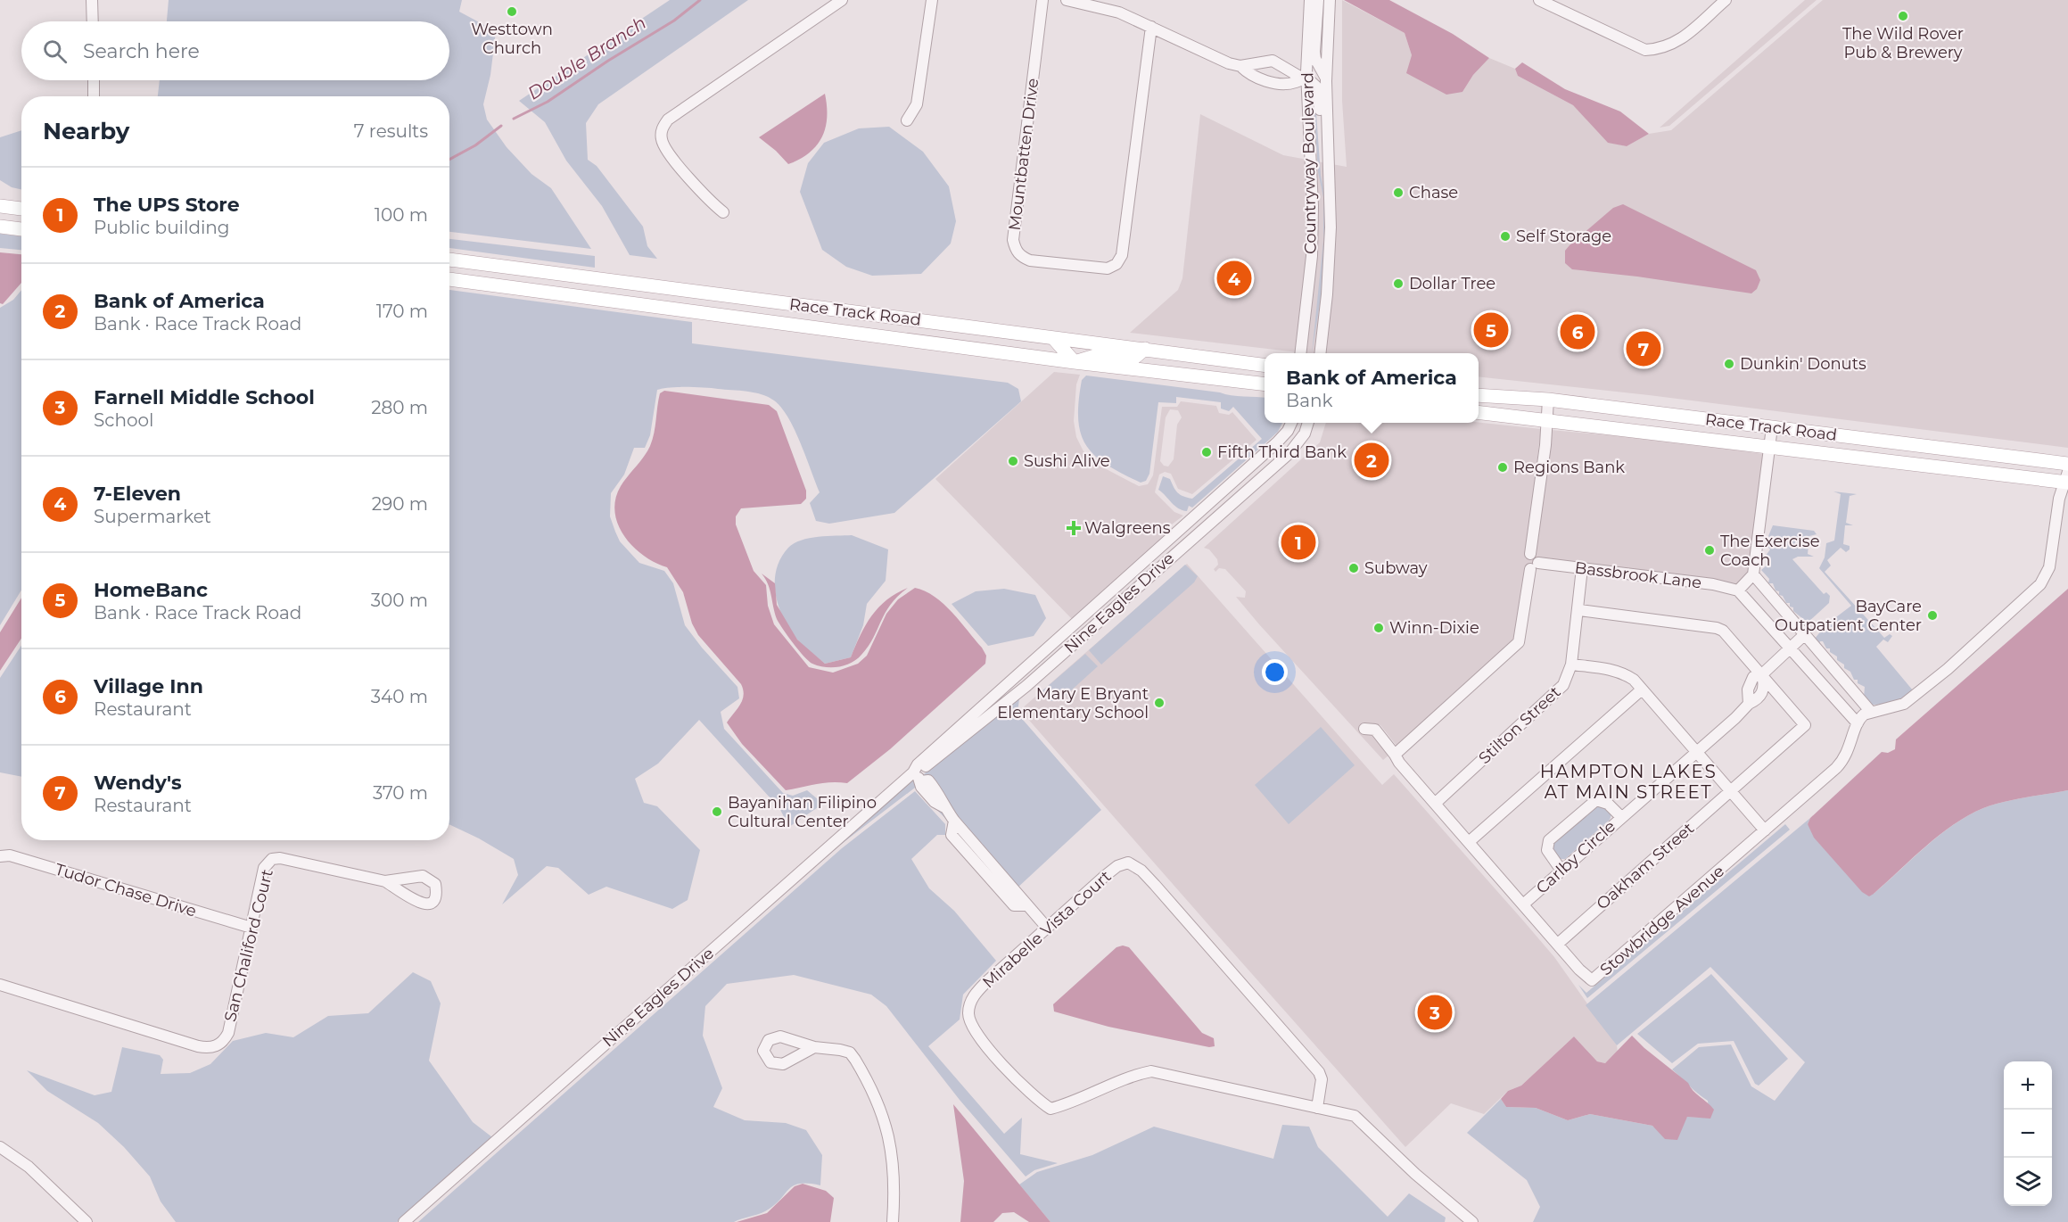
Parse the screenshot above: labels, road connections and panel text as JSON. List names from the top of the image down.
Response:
{
  "streets": {
    "main road": ["Race Track Road"],
    "street": [
      "Mountbatten Drive",
      "Countryway Boulevard",
      "Bassbrook Lane",
      "Nine Eagles Drive",
      "Stilton Street",
      "Carlby Circle",
      "Oakham Street",
      "Tudor Chase Drive",
      "Stowbridge Avenue",
      "Mirabelle Vista Court",
      "San Chaliford Court"
    ]
  },
  "crossings": [
    ["Race Track Road", "Stowbridge Avenue"],
    ["Bassbrook Lane", "Stilton Street"],
    ["Bassbrook Lane", "Stowbridge Avenue"],
    ["Stilton Street", "Stowbridge Avenue"],
    ["Carlby Circle", "Oakham Street"],
    ["Carlby Circle", "Stowbridge Avenue"],
    ["Oakham Street", "Stowbridge Avenue"],
    ["Tudor Chase Drive", "San Chaliford Court"]
  ],
  "districts": ["HAMPTON LAKES AT MAIN STREET"],
  "water": ["Double Branch"],
  "places": {
    "other": [
      "Westtown Church",
      "The Wild Rover Pub & Brewery",
      "Chase",
      "Self Storage",
      "Dollar Tree",
      "Dunkin' Donuts",
      "Fifth Third Bank",
      "Sushi Alive",
      "Regions Bank",
      "The Exercise Coach",
      "Subway",
      "BayCare Outpatient Center",
      "Winn-Dixie",
      "Mary E Bryant Elementary School",
      "Bayanihan Filipino Cultural Center"
    ],
    "health": ["Walgreens"]
  },
  "page": {
    "search": "Search here",
    "heading": ["Nearby", "7 results"],
    "list": [
      {
        "mark": "1",
        "name": "The UPS Store",
        "note": "Public building",
        "value": "100 m"
      },
      {
        "mark": "2",
        "name": "Bank of America",
        "note": "Bank · Race Track Road",
        "value": "170 m"
      },
      {
        "mark": "3",
        "name": "Farnell Middle School",
        "note": "School",
        "value": "280 m"
      },
      {
        "mark": "4",
        "name": "7-Eleven",
        "note": "Supermarket",
        "value": "290 m"
      },
      {
        "mark": "5",
        "name": "HomeBanc",
        "note": "Bank · Race Track Road",
        "value": "300 m"
      },
      {
        "mark": "6",
        "name": "Village Inn",
        "note": "Restaurant",
        "value": "340 m"
      },
      {
        "mark": "7",
        "name": "Wendy's",
        "note": "Restaurant",
        "value": "370 m"
      }
    ],
    "pins": [
      "4",
      "5",
      "6",
      "7",
      "2",
      "1",
      "3"
    ],
    "popup": ["Bank of America", "Bank"],
    "map_buttons": ["+", "−"]
  }
}
